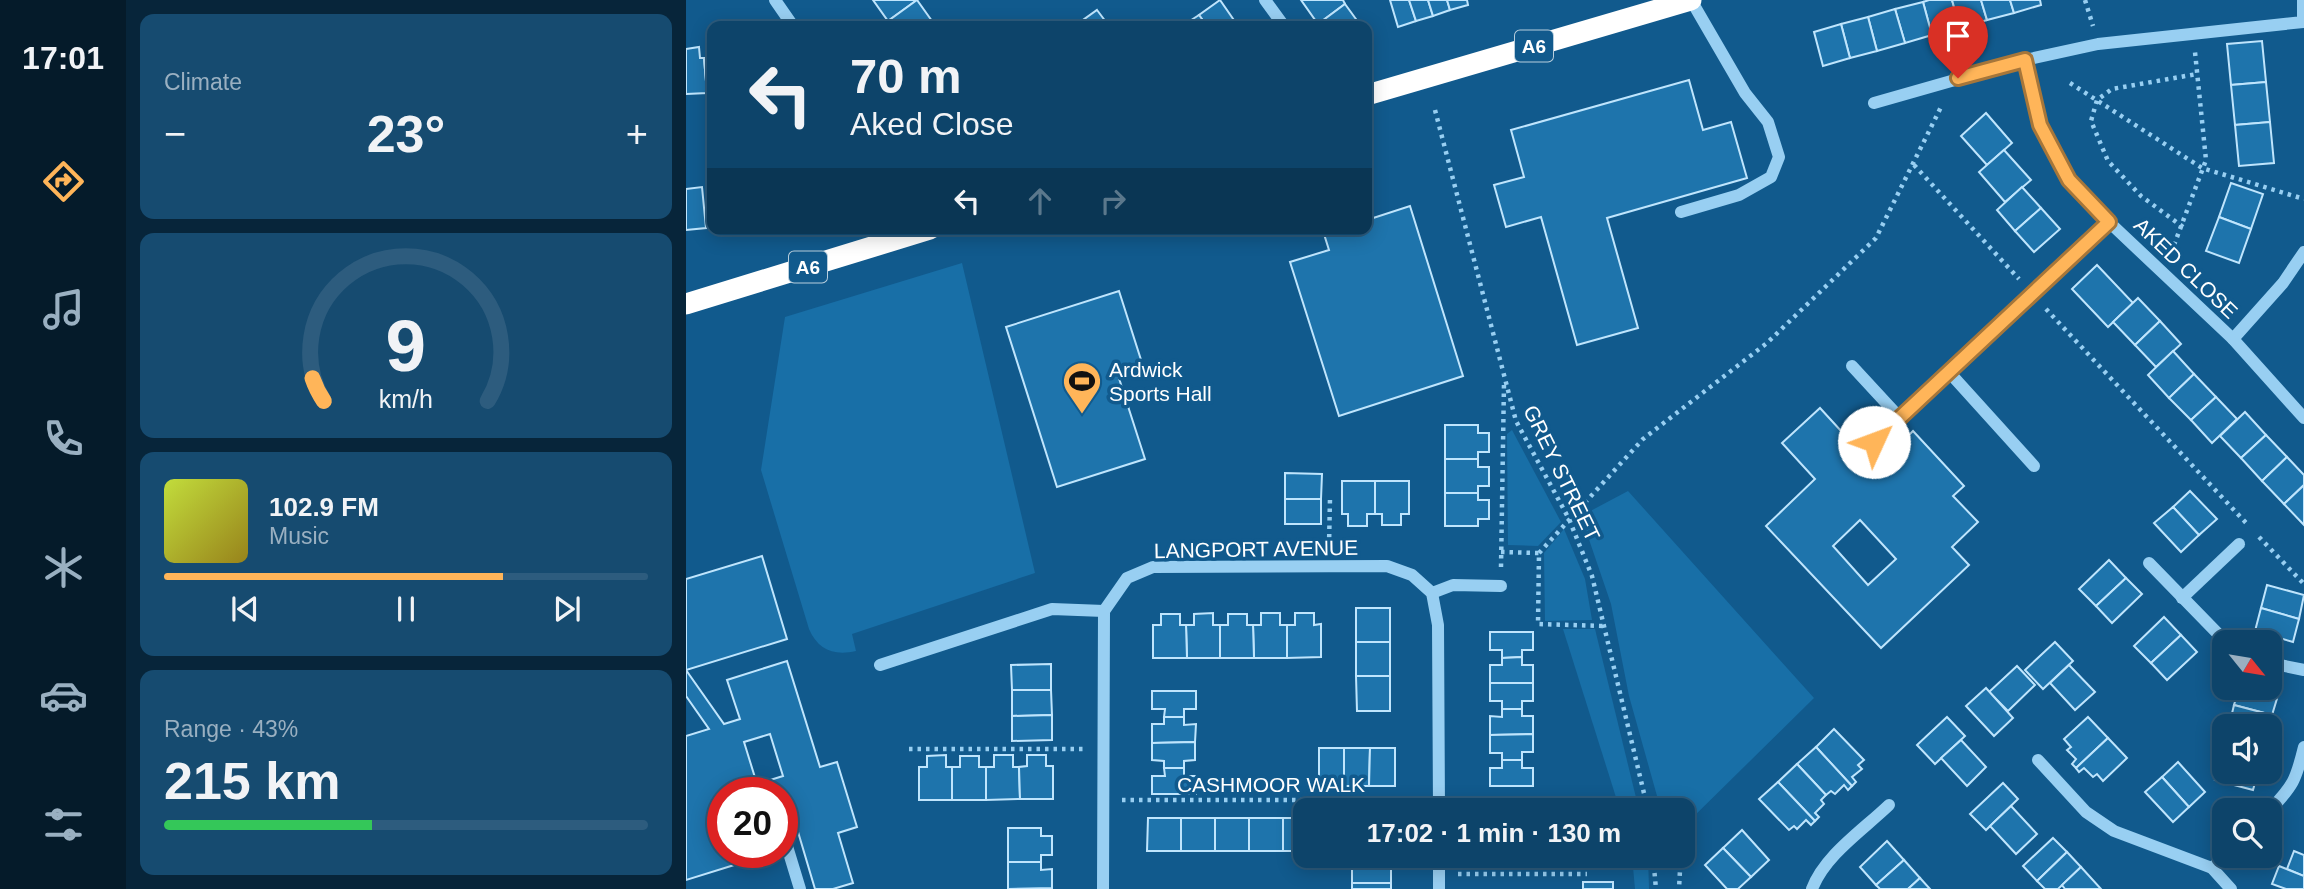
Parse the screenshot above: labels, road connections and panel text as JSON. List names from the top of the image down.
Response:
{
  "streets": {
    "highway": ["A6"],
    "street": ["AKED CLOSE", "LANGPORT AVENUE"],
    "path": ["GREY STREET", "CASHMOOR WALK"]
  },
  "places": {
    "sports": ["Ardwick Sports Hall"]
  },
  "north": "bottom right",
  "page": {
    "tabs": "17:01",
    "tile": [
      "Climate",
      ["Range · 43%", "215 km"]
    ],
    "turn": ["70 m", "Aked Close"],
    "heat": ["−", "23°", "+"],
    "song": ["102.9 FM", "Music"],
    "limit": "20",
    "trip": "17:02 · 1 min · 130 m",
    "gauge": ["9", "km/h"]
  }
}
